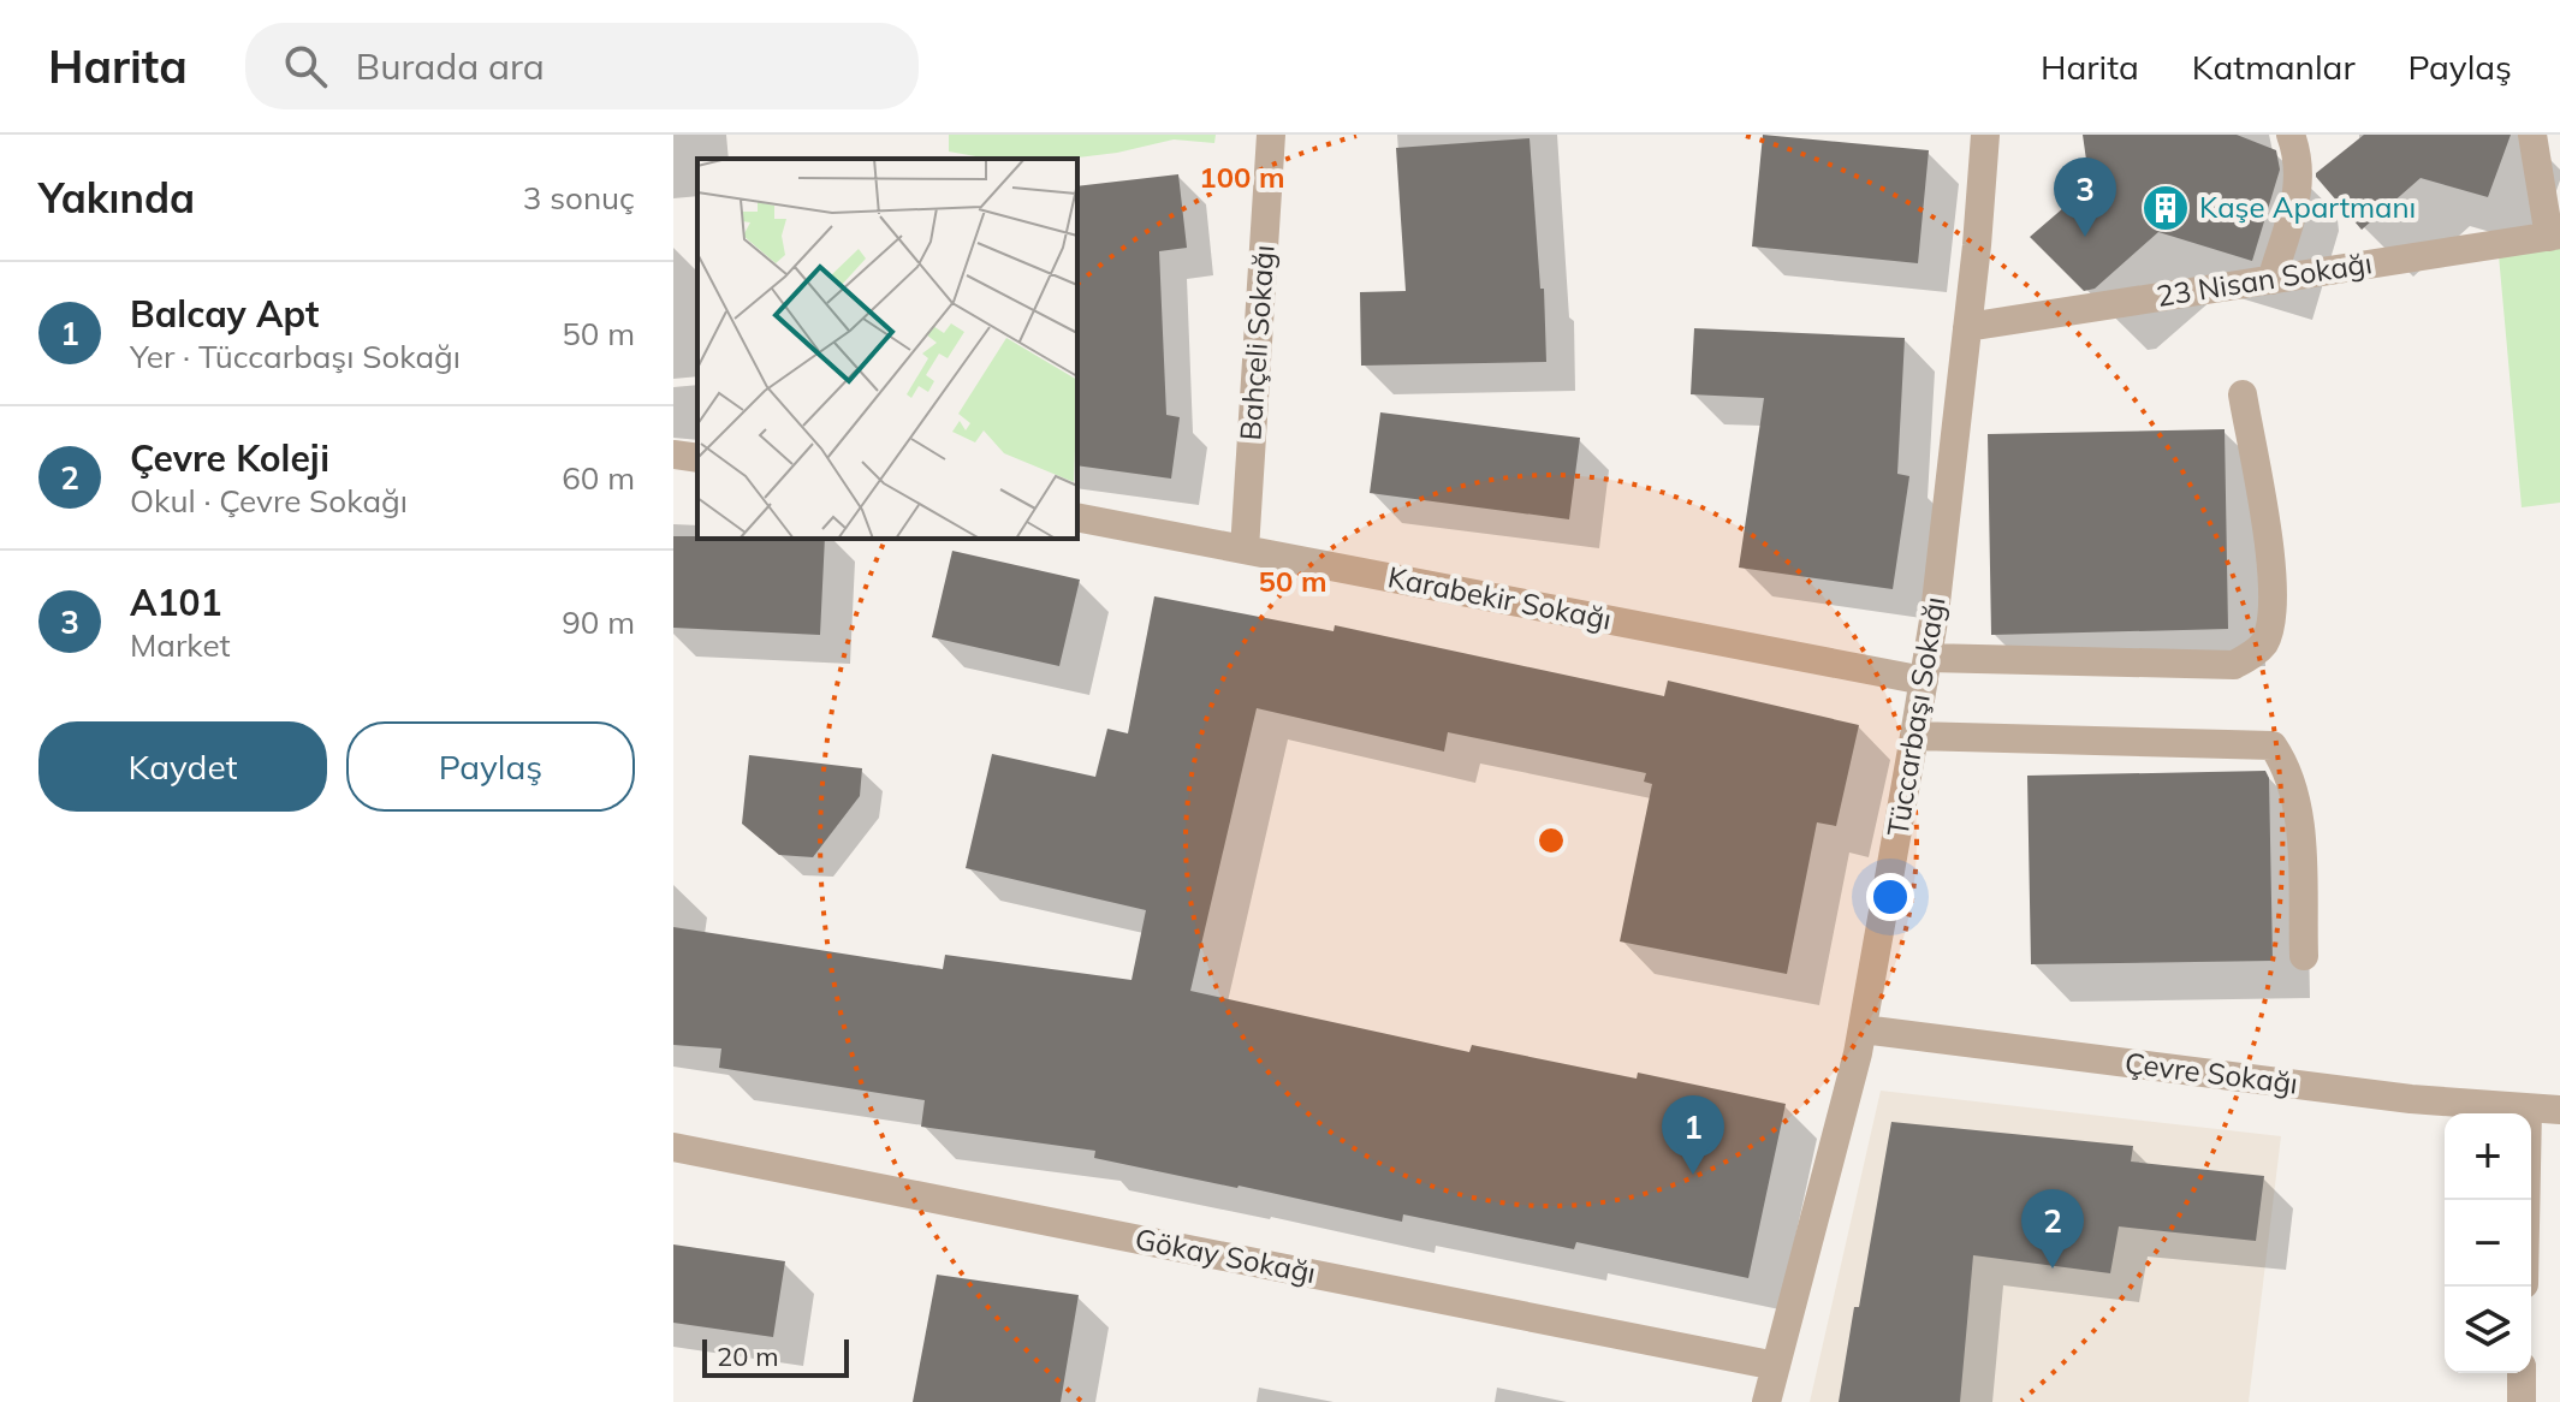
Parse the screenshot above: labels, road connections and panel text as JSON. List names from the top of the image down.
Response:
{
  "streets": {
    "street": [
      "23 Nisan Sokağı",
      "Bahçeli Sokağı",
      "Karabekir Sokağı",
      "Tüccarbaşı Sokağı",
      "Çevre Sokağı",
      "Gökay Sokağı"
    ]
  },
  "crossings": [
    ["23 Nisan Sokağı", "Tüccarbaşı Sokağı"],
    ["Bahçeli Sokağı", "Karabekir Sokağı"],
    ["Karabekir Sokağı", "Tüccarbaşı Sokağı"],
    ["Tüccarbaşı Sokağı", "Çevre Sokağı"],
    ["Tüccarbaşı Sokağı", "Gökay Sokağı"]
  ],
  "places": {
    "building": ["Kaşe Apartmanı"]
  },
  "scale_bar": "20 m",
  "page": {
    "header": "Harita",
    "search": "Burada ara",
    "nav": ["Harita", "Katmanlar", "Paylaş"],
    "heading": ["Yakında", "3 sonuç"],
    "pins": ["3", "1", "2"],
    "list": [
      {
        "mark": "1",
        "name": "Balcay Apt",
        "note": "Yer · Tüccarbaşı Sokağı",
        "value": "50 m"
      },
      {
        "mark": "2",
        "name": "Çevre Koleji",
        "note": "Okul · Çevre Sokağı",
        "value": "60 m"
      },
      {
        "mark": "3",
        "name": "A101",
        "note": "Market",
        "value": "90 m"
      }
    ],
    "buttons": ["Kaydet", "Paylaş"],
    "map_buttons": ["+", "−"],
    "scale": "20 m"
  },
  "rings": ["100 m", "50 m"]
}
